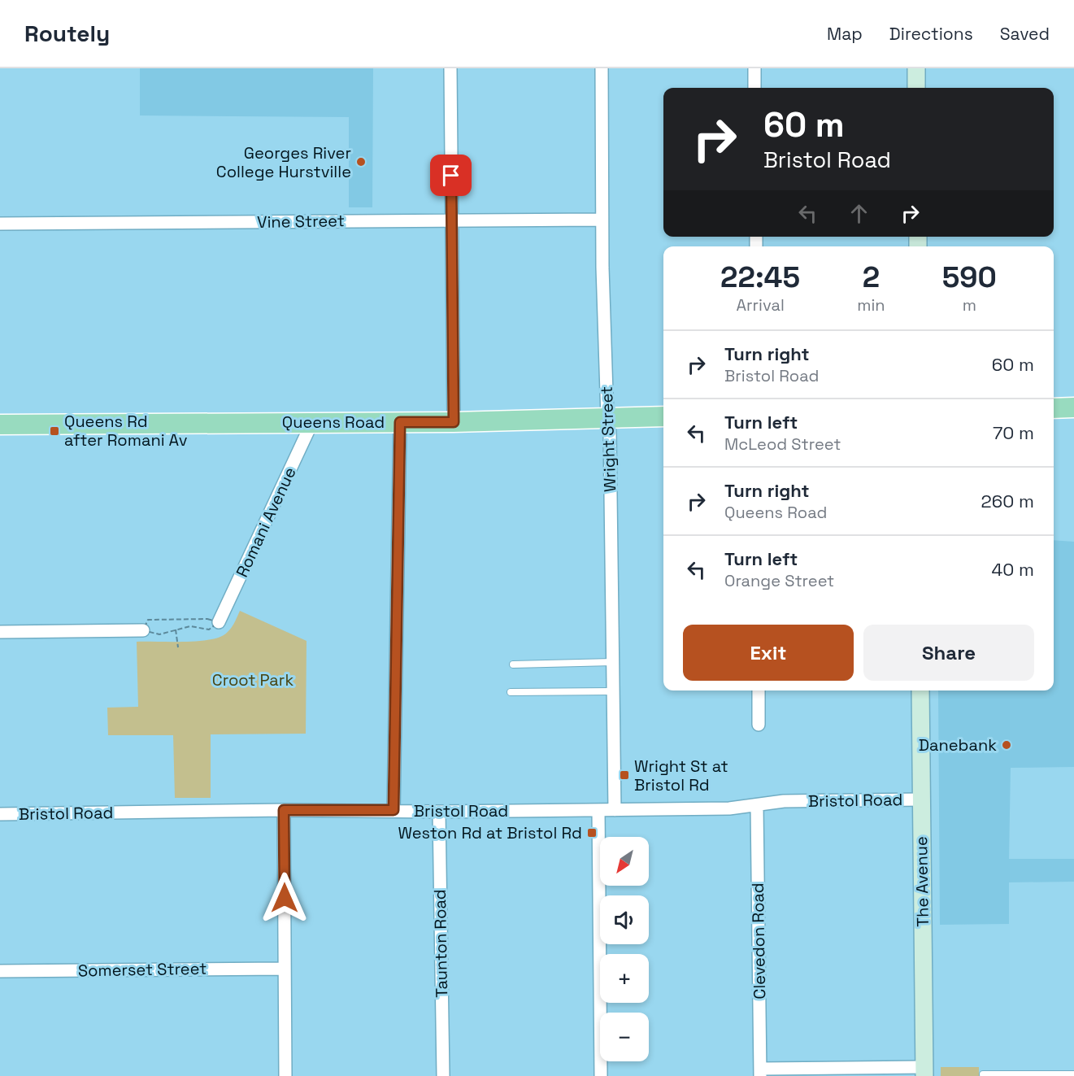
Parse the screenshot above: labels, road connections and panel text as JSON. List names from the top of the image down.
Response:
{
  "streets": {
    "main road": ["Queens Road"],
    "street": [
      "Vine Street",
      "Wright Street",
      "Romani Avenue",
      "Bristol Road",
      "The Avenue",
      "Clevedon Road",
      "Taunton Road",
      "Somerset Street"
    ]
  },
  "crossings": [
    ["Vine Street", "Wright Street"],
    ["Queens Road", "Wright Street"],
    ["Queens Road", "Romani Avenue"],
    ["Wright Street", "Bristol Road"],
    ["Bristol Road", "The Avenue"],
    ["Bristol Road", "Clevedon Road"],
    ["Bristol Road", "Taunton Road"]
  ],
  "parks": ["Croot Park"],
  "places": {
    "other": ["Georges River College Hurstville", "Danebank"],
    "transit": ["Queens Rd after Romani Av", "Wright St at Bristol Rd", "Weston Rd at Bristol Rd"]
  },
  "north": "bottom left",
  "page": {
    "header": "Routely",
    "nav": ["Map", "Directions", "Saved"],
    "turn": ["60 m", "Bristol Road"],
    "eta": [
      "22:45",
      "Arrival",
      "2",
      "min",
      "590",
      "m"
    ],
    "list": [
      {
        "name": "Turn right",
        "note": "Bristol Road",
        "value": "60 m"
      },
      {
        "name": "Turn left",
        "note": "McLeod Street",
        "value": "70 m"
      },
      {
        "name": "Turn right",
        "note": "Queens Road",
        "value": "260 m"
      },
      {
        "name": "Turn left",
        "note": "Orange Street",
        "value": "40 m"
      }
    ],
    "buttons": ["Exit", "Share"],
    "map_buttons": ["+", "−"]
  }
}
